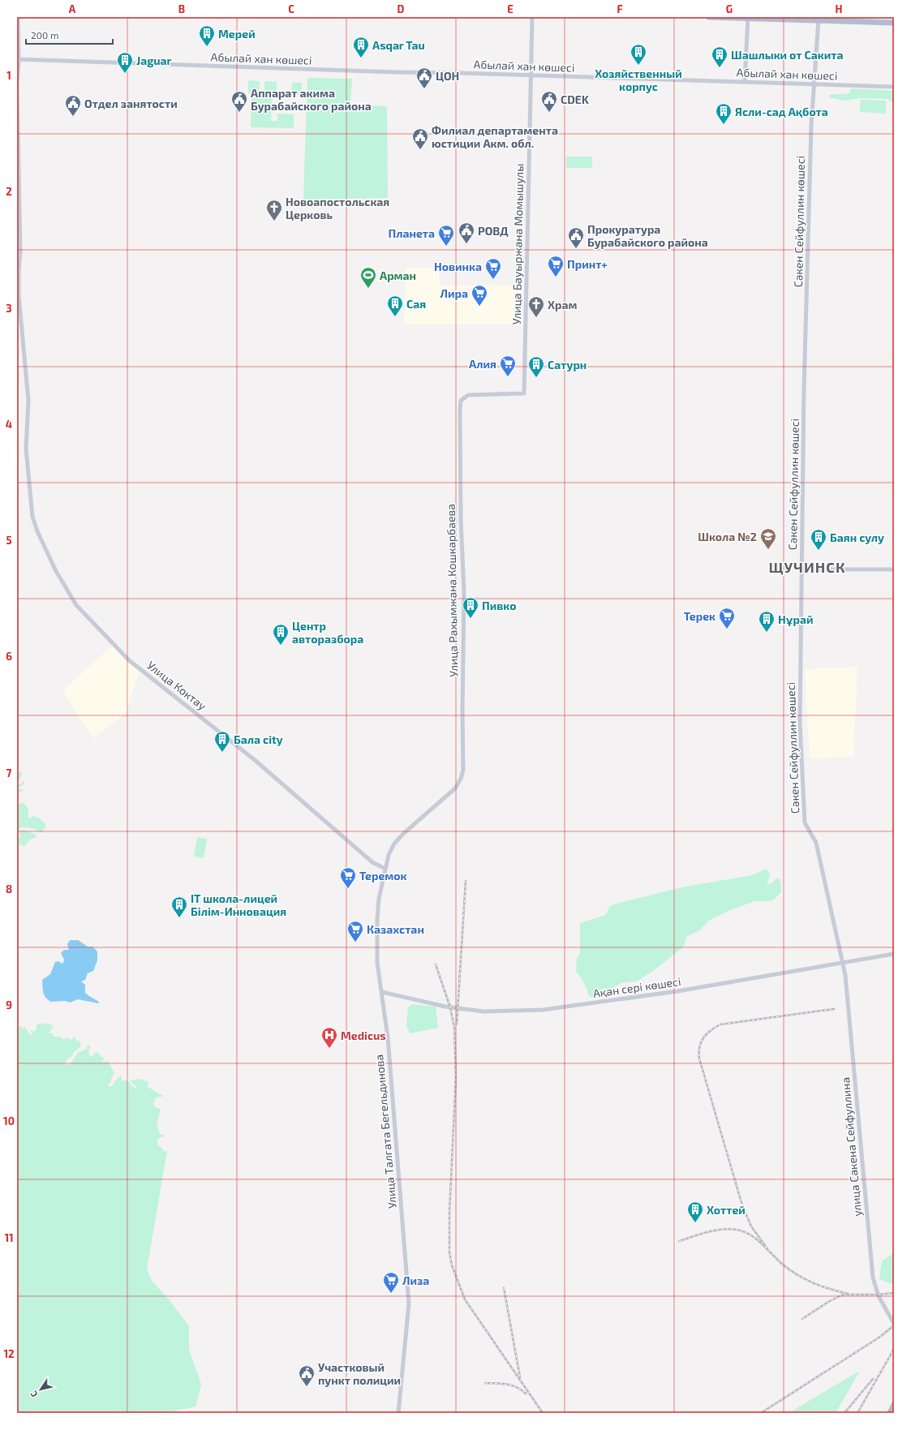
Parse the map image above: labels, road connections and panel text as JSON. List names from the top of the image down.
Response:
{
  "streets": {
    "street": [
      "Абылай хан көшесі",
      "Сәкен Сейфуллин көшесі",
      "Улица Бауыржана Момышулы",
      "Улица Рахымжана Кошкарбаева",
      "Улица Коктау",
      "Ақан сері көшесі",
      "Улица Талгата Бегельдинова",
      "улица Сакена Сейфуллина"
    ]
  },
  "crossings": [
    ["Абылай хан көшесі", "Сәкен Сейфуллин көшесі"],
    ["Абылай хан көшесі", "Улица Бауыржана Момышулы"],
    ["Абылай хан көшесі", "Улица Коктау"],
    ["Сәкен Сейфуллин көшесі", "Ақан сері көшесі"],
    ["Сәкен Сейфуллин көшесі", "улица Сакена Сейфуллина"],
    ["Улица Бауыржана Момышулы", "Улица Рахымжана Кошкарбаева"],
    ["Улица Рахымжана Кошкарбаева", "Улица Талгата Бегельдинова"],
    ["Улица Коктау", "Улица Талгата Бегельдинова"],
    ["Ақан сері көшесі", "Улица Талгата Бегельдинова"],
    ["Ақан сері көшесі", "улица Сакена Сейфуллина"]
  ],
  "districts": ["ЩУЧИНСК"],
  "places": {
    "building": [
      "Мерей",
      "Asqar Tau",
      "Хозяйственный корпус",
      "Шашлыки от Сакита",
      "Jaguar",
      "Ясли-сад Ақбота",
      "Сая",
      "Сатурн",
      "Баян сулу",
      "Пивко",
      "Нұрай",
      "Центр авторазбора",
      "Бала city",
      "IT школа-лицей Білім-Инновация",
      "Хоттей"
    ],
    "public building": [
      "ЦОН",
      "Аппарат акима Бурабайского района",
      "CDEK",
      "Отдел занятости",
      "Филиал департамента юстиции Акм. обл.",
      "РОВД",
      "Прокуратура Бурабайского района",
      "Участковый пункт полиции"
    ],
    "church": ["Новоапостольская Церковь", "Храм"],
    "supermarket": [
      "Планета",
      "Принт+",
      "Новинка",
      "Лира",
      "Алия",
      "Терек",
      "Теремок",
      "Казахстан",
      "Лиза"
    ],
    "sports": ["Арман"],
    "school or university": ["Школа №2"],
    "hospital": ["Medicus"]
  },
  "scale_bar": "200 m",
  "north": "bottom left",
  "grid": {
    "columns": [
      "A",
      "B",
      "C",
      "D",
      "E",
      "F",
      "G",
      "H"
    ],
    "rows": [
      "1",
      "2",
      "3",
      "4",
      "5",
      "6",
      "7",
      "8",
      "9",
      "10",
      "11",
      "12"
    ]
  }
}
